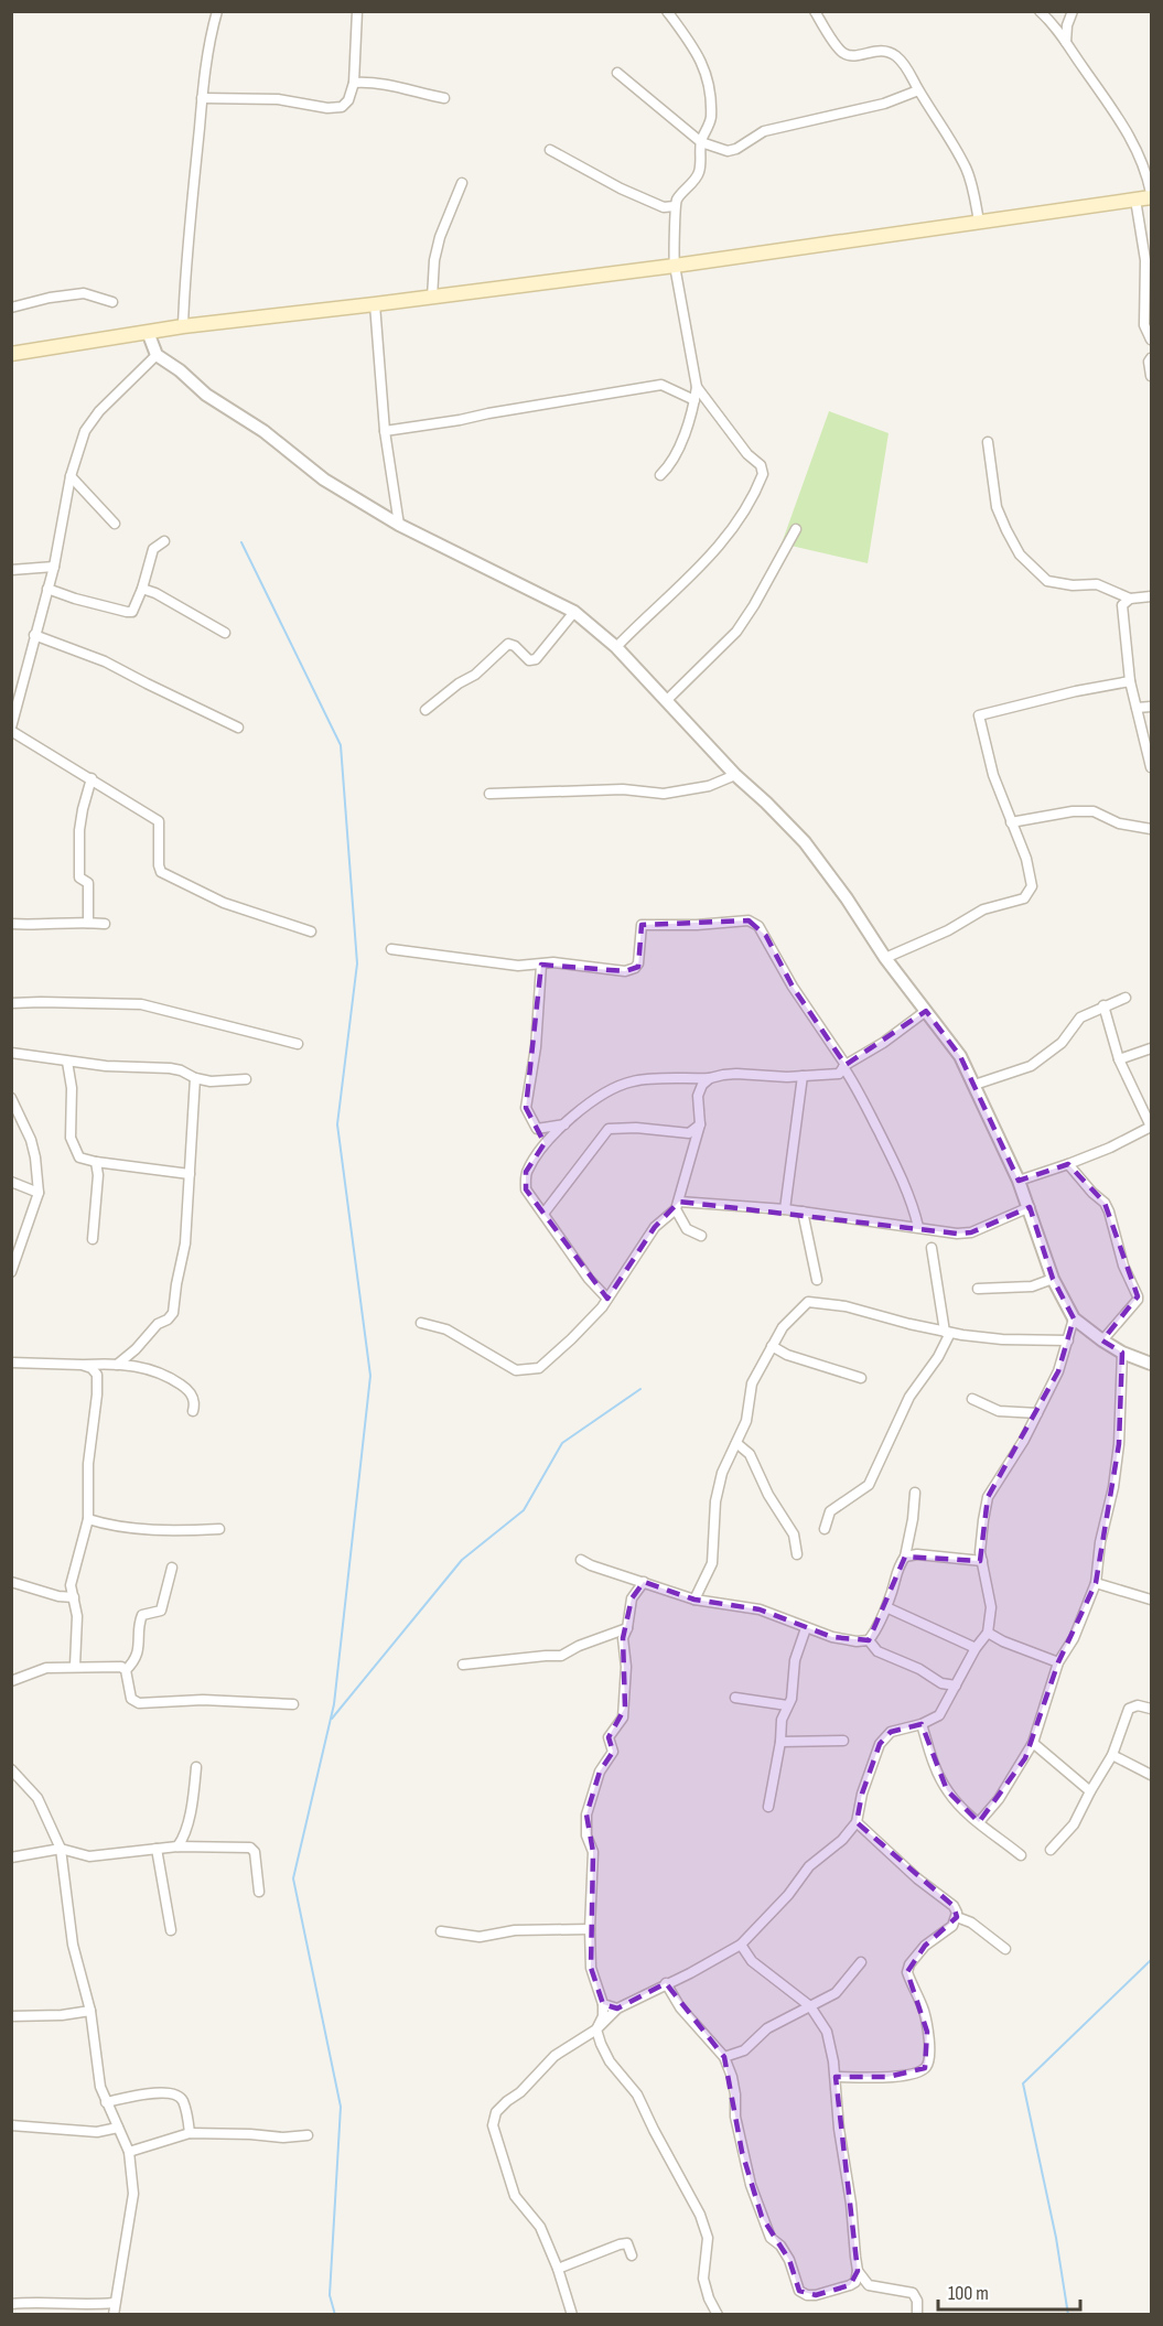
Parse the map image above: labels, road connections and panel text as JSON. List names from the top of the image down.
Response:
{
  "scale_bar": "100 m"
}
